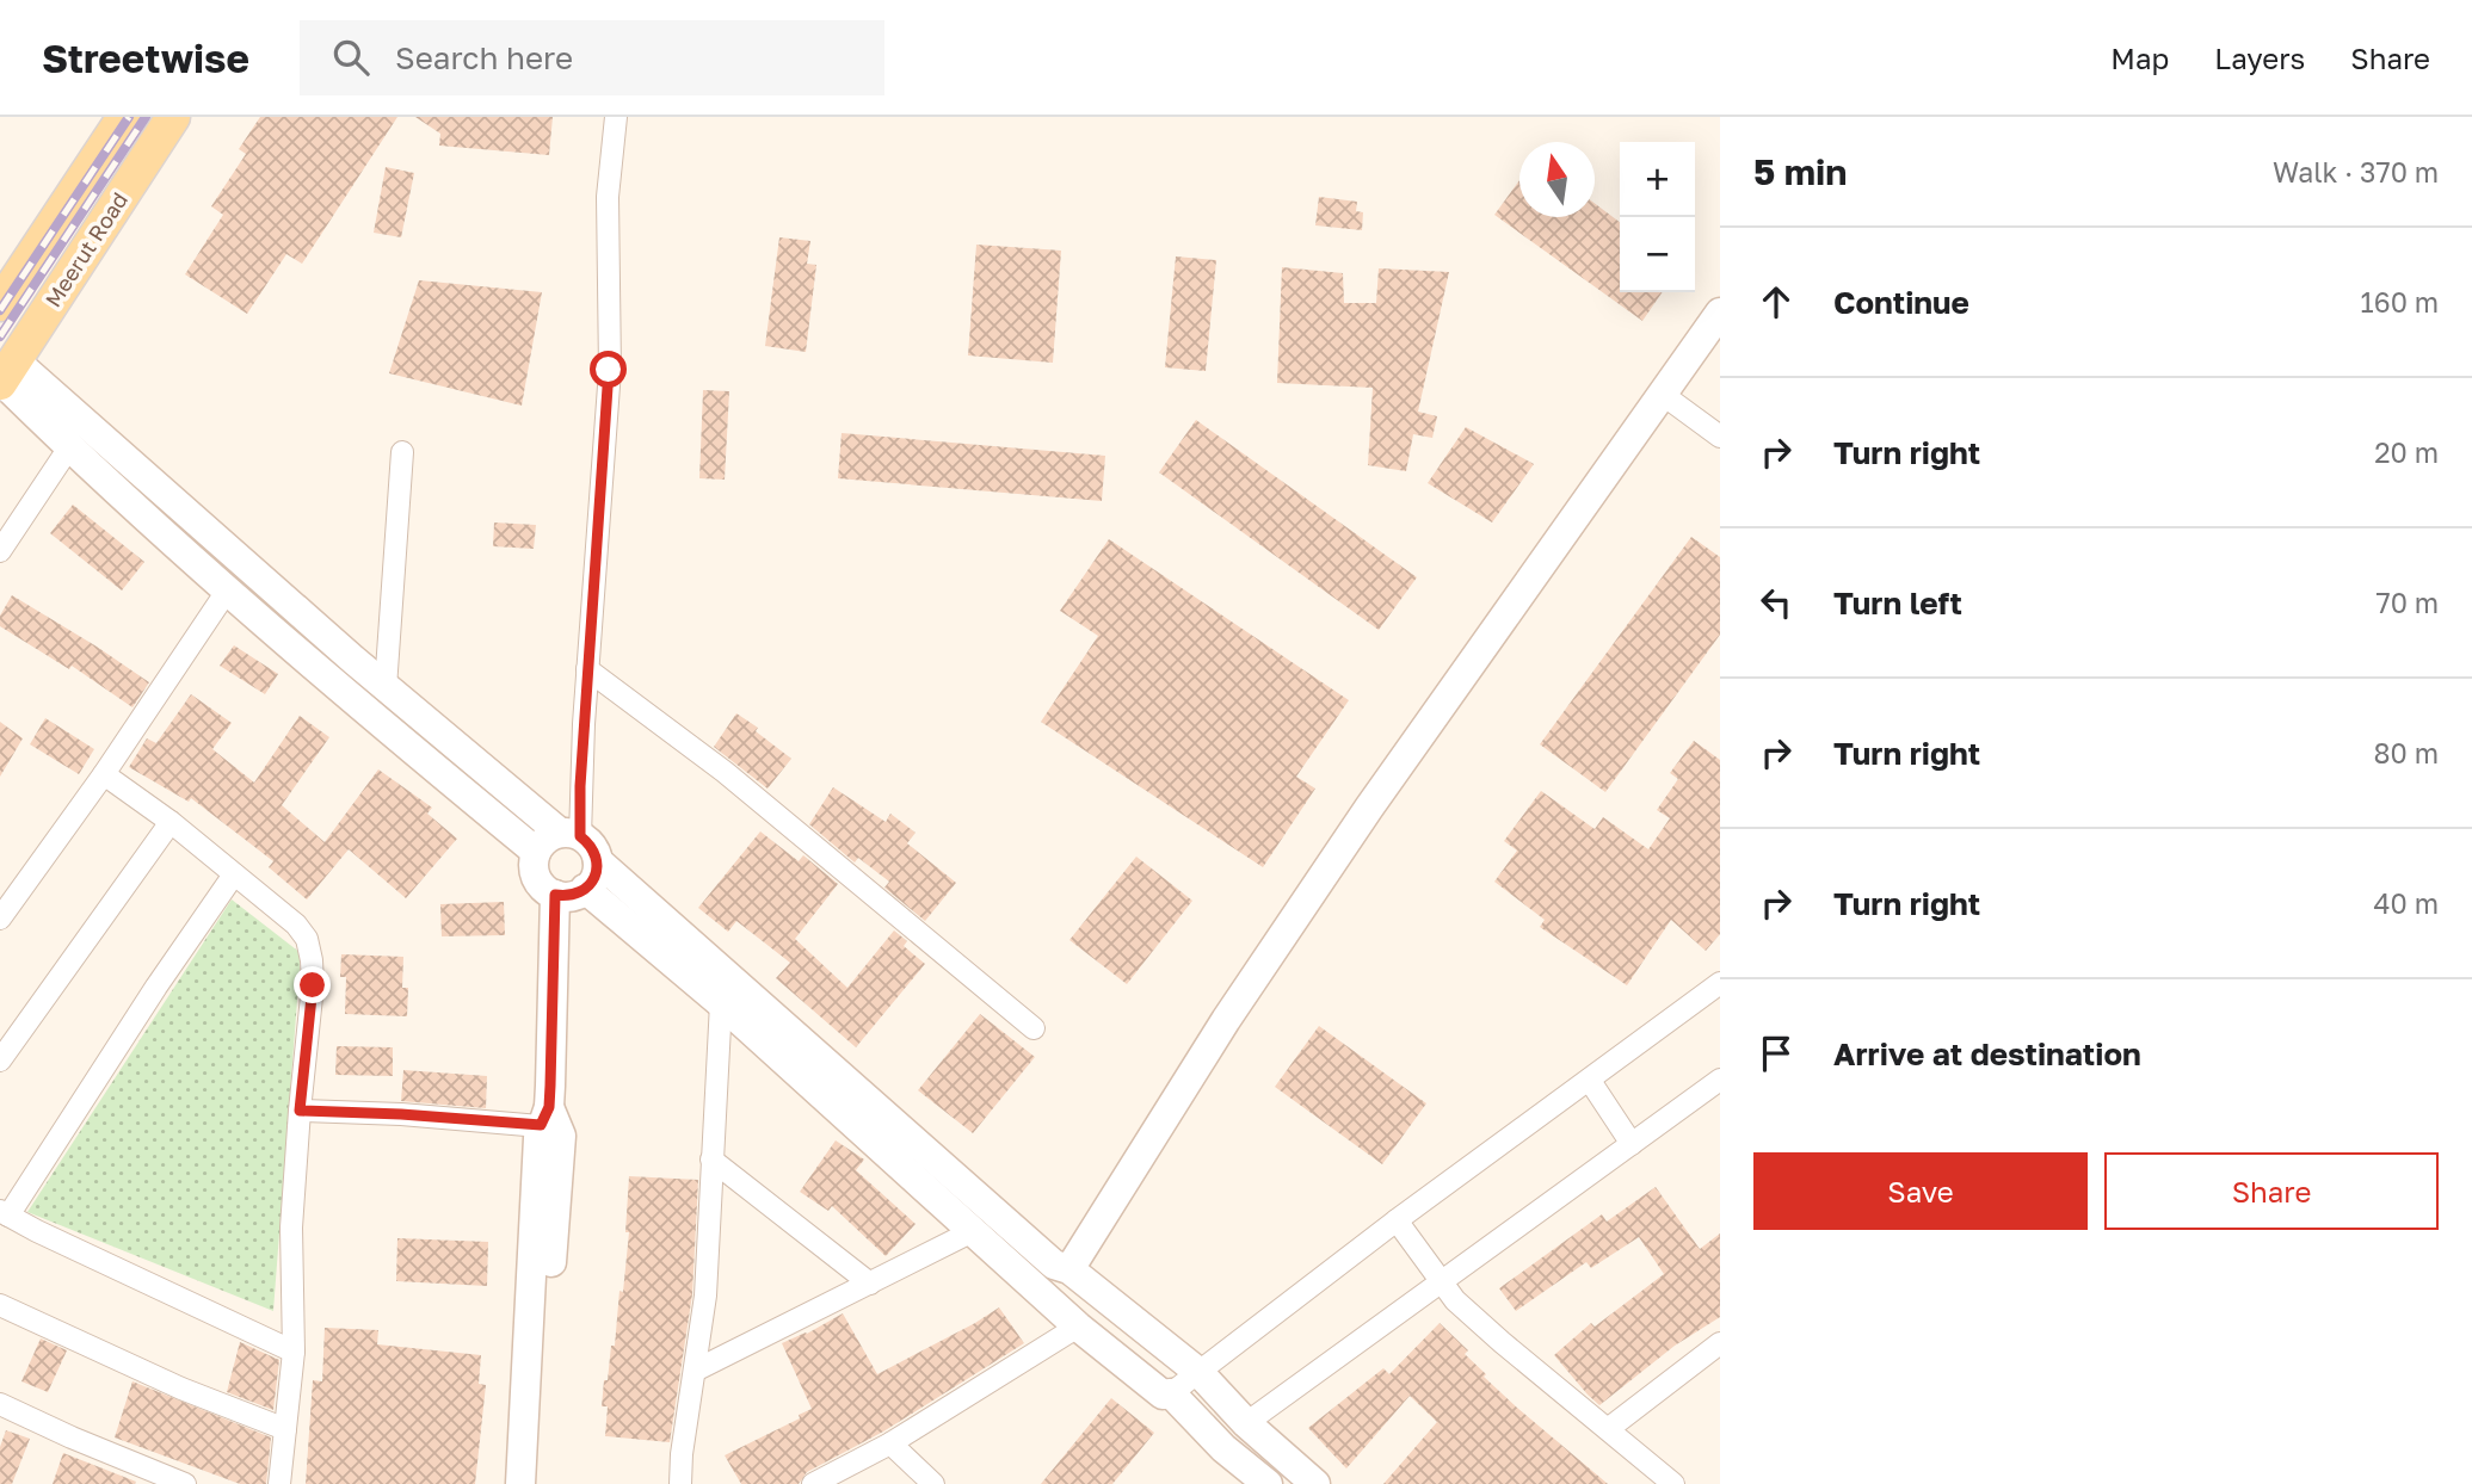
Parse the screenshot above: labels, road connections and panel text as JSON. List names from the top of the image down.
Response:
{
  "streets": {
    "main road": ["Meerut Road"]
  },
  "north": "top",
  "page": {
    "header": "Streetwise",
    "search": "Search here",
    "nav": ["Map", "Layers", "Share"],
    "heading": ["5 min", "Walk · 370 m"],
    "map_buttons": ["+", "−"],
    "list": [
      ["Continue", "160 m"],
      ["Turn right", "20 m"],
      ["Turn left", "70 m"],
      ["Turn right", "80 m"],
      ["Turn right", "40 m"],
      "Arrive at destination"
    ],
    "buttons": ["Save", "Share"]
  }
}
